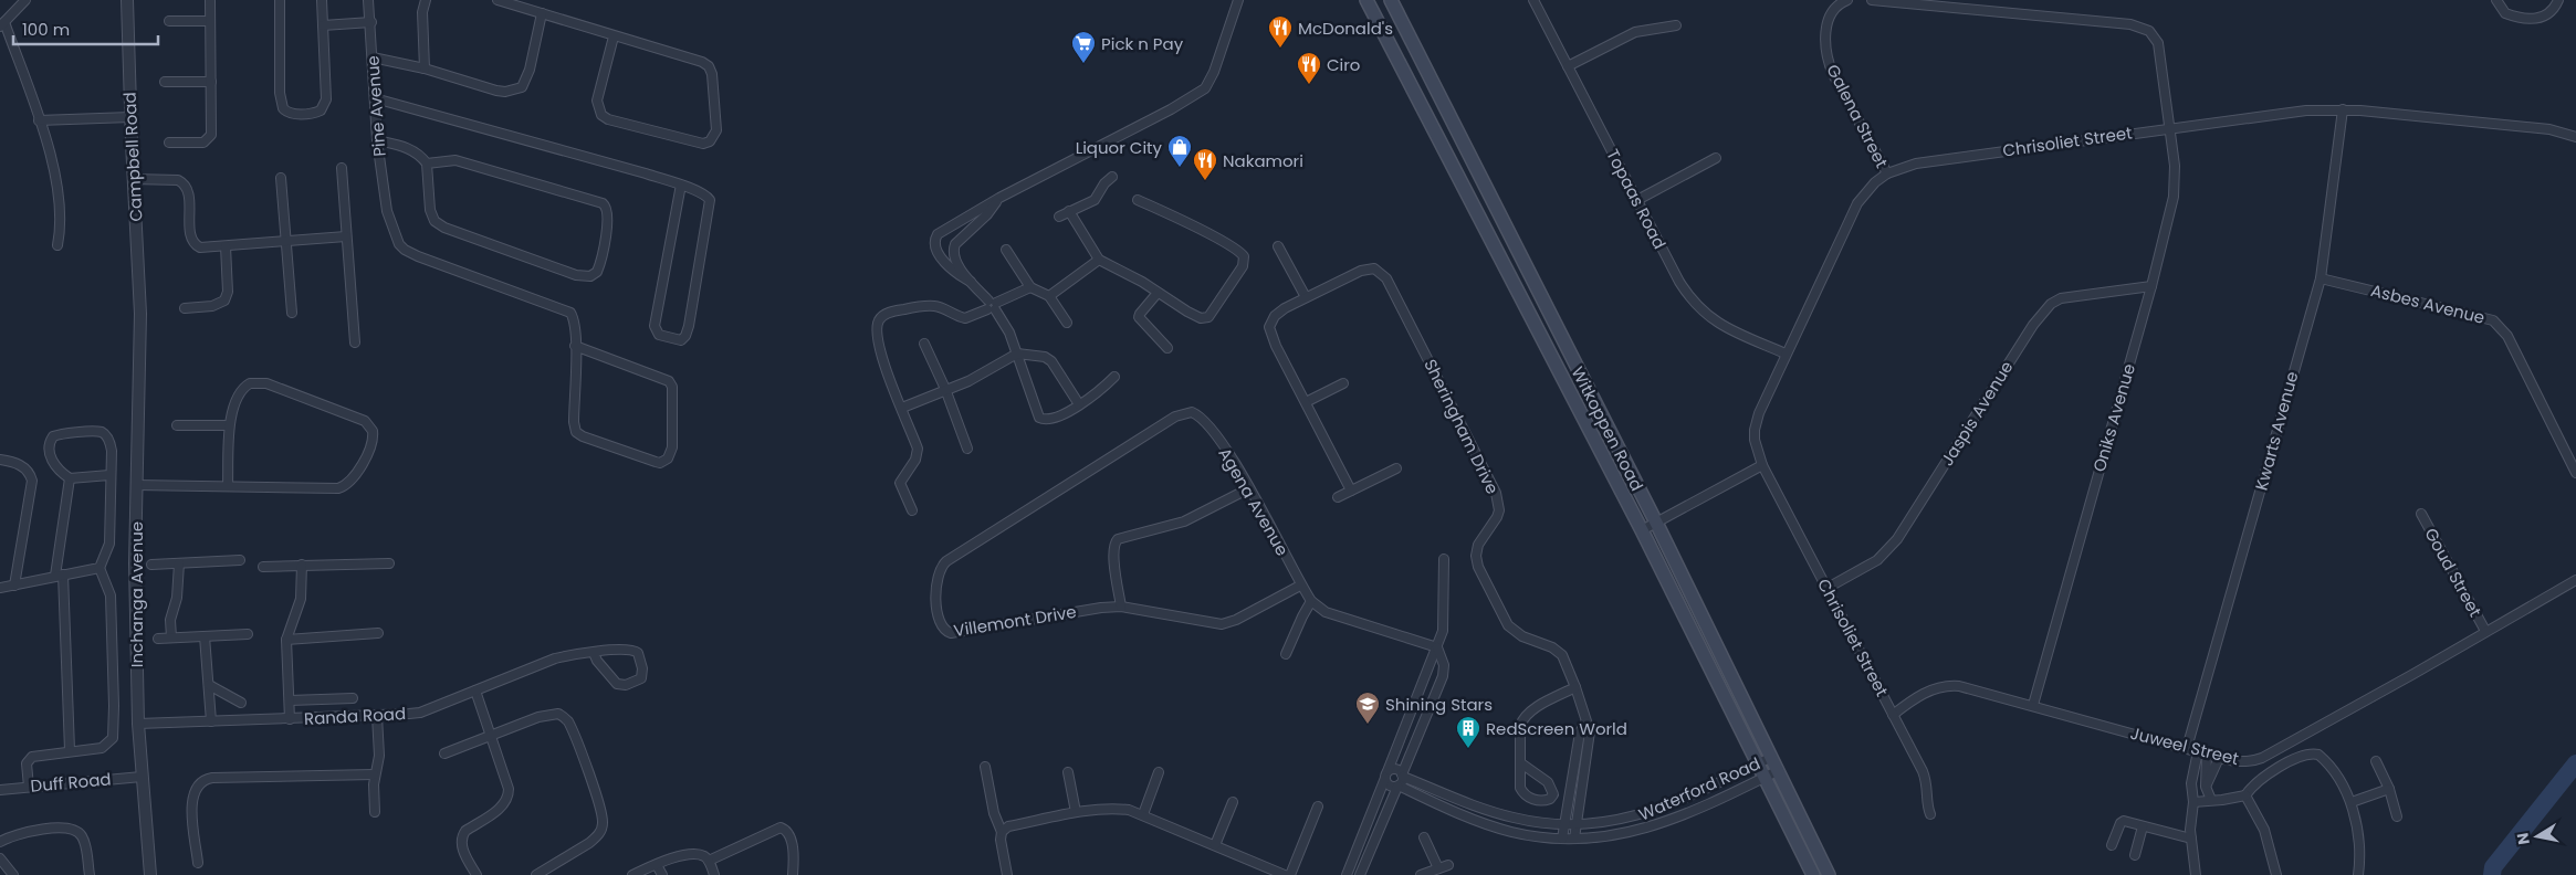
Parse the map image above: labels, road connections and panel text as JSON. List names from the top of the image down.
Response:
{
  "streets": {
    "main road": ["Witkoppen Road"],
    "street": [
      "Pine Avenue",
      "Galena Street",
      "Chrisoliet Street",
      "Campbell Road",
      "Topaas Road",
      "Asbes Avenue",
      "Jaspis Avenue",
      "Oniks Avenue",
      "Sheringham Drive",
      "Kwarts Avenue",
      "Agena Avenue",
      "Goud Street",
      "Inchanga Avenue",
      "Villemont Drive",
      "Randa Road",
      "Juweel Street",
      "Duff Road",
      "Waterford Road"
    ]
  },
  "crossings": [
    ["Galena Street", "Chrisoliet Street"],
    ["Chrisoliet Street", "Topaas Road"],
    ["Chrisoliet Street", "Jaspis Avenue"],
    ["Chrisoliet Street", "Oniks Avenue"],
    ["Chrisoliet Street", "Kwarts Avenue"],
    ["Chrisoliet Street", "Juweel Street"],
    ["Campbell Road", "Inchanga Avenue"],
    ["Asbes Avenue", "Kwarts Avenue"],
    ["Jaspis Avenue", "Oniks Avenue"],
    ["Oniks Avenue", "Juweel Street"],
    ["Sheringham Drive", "Waterford Road"],
    ["Witkoppen Road", "Waterford Road"],
    ["Kwarts Avenue", "Juweel Street"],
    ["Agena Avenue", "Villemont Drive"],
    ["Goud Street", "Juweel Street"],
    ["Inchanga Avenue", "Randa Road"],
    ["Inchanga Avenue", "Duff Road"]
  ],
  "places": {
    "restaurant": ["McDonald's", "Ciro", "Nakamori"],
    "supermarket": ["Pick n Pay"],
    "shop": ["Liquor City"],
    "school or university": ["Shining Stars"],
    "building": ["RedScreen World"]
  },
  "scale_bar": "100 m",
  "north": "left"
}
